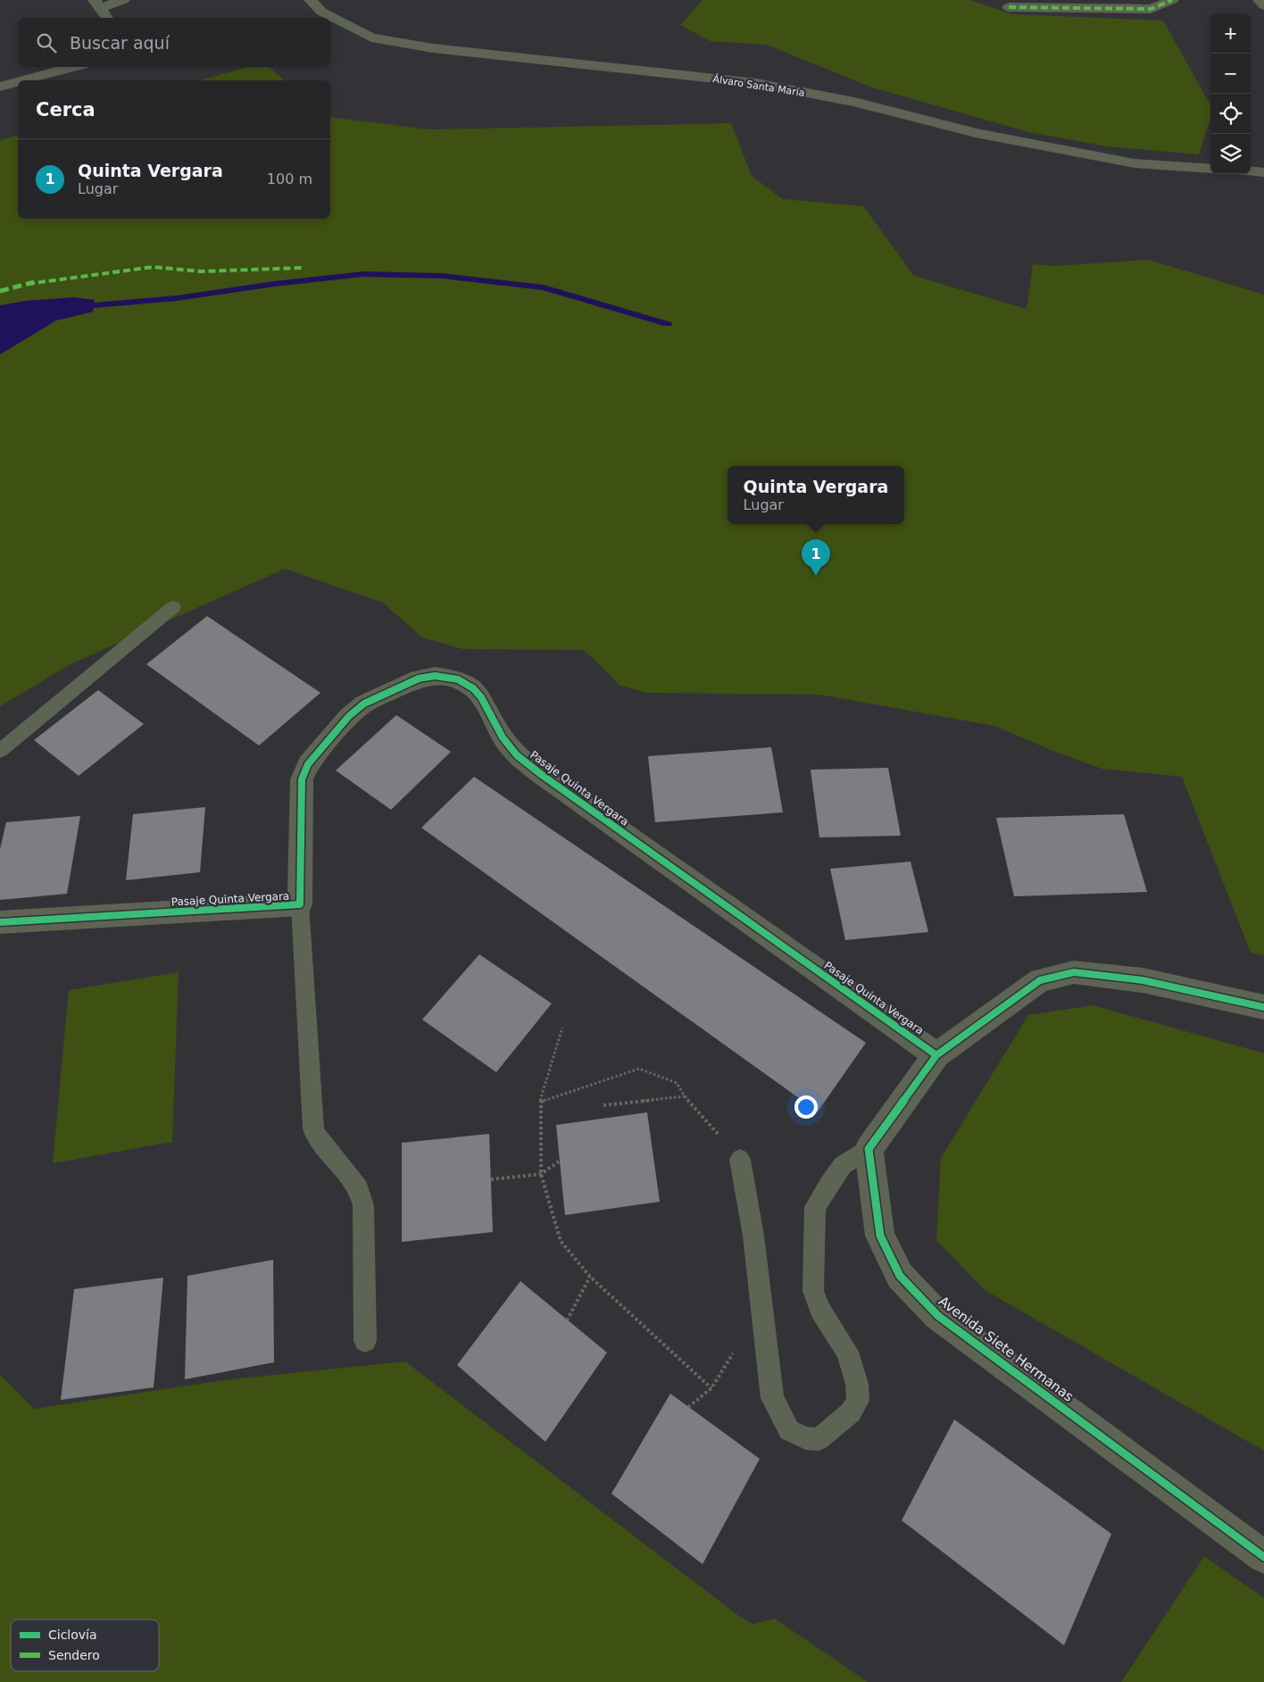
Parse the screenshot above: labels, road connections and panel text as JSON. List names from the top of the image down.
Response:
{
  "streets": {
    "street": ["Álvaro Santa María", "Pasaje Quinta Vergara", "Avenida Siete Hermanas"]
  },
  "legend": ["Ciclovía", "Sendero"],
  "page": {
    "map_buttons": ["+", "−"],
    "search": "Buscar aquí",
    "heading": "Cerca",
    "list": [
      {
        "mark": "1",
        "name": "Quinta Vergara",
        "note": "Lugar",
        "value": "100 m"
      }
    ],
    "popup": ["Quinta Vergara", "Lugar"],
    "pins": "1"
  }
}
